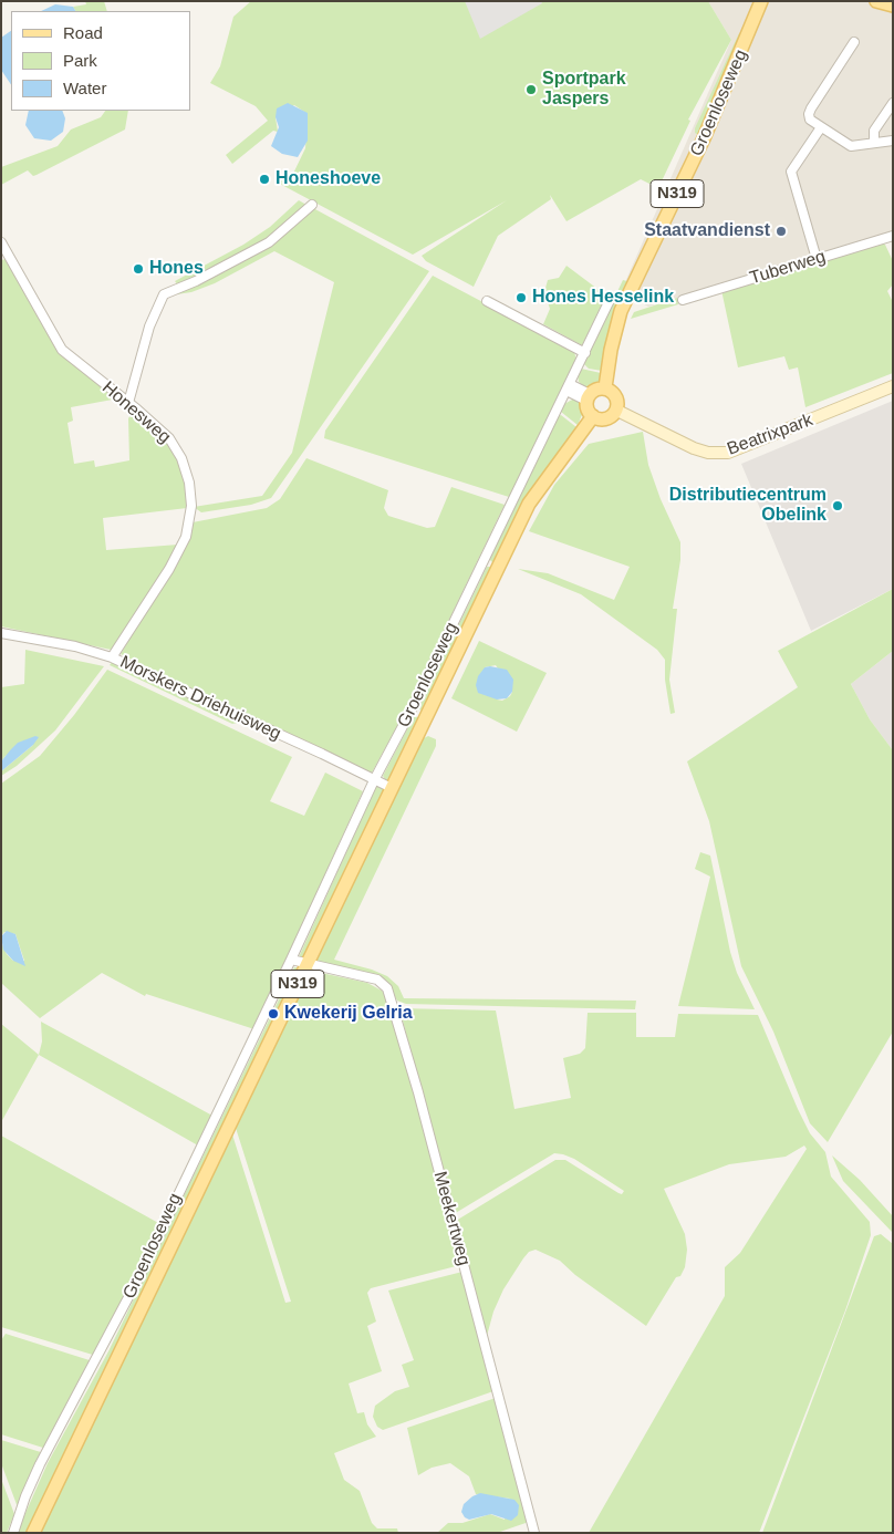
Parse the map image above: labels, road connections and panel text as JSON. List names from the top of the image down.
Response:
{
  "streets": {
    "main road": ["Groenloseweg", "N319"],
    "street": [
      "Tuberweg",
      "Honesweg",
      "Beatrixpark",
      "Morskers Driehuisweg",
      "Meekertweg"
    ]
  },
  "crossings": [
    ["Groenloseweg", "Beatrixpark"],
    ["Groenloseweg", "Morskers Driehuisweg"],
    ["Groenloseweg", "Meekertweg"],
    ["Honesweg", "Morskers Driehuisweg"]
  ],
  "places": [
    "Sportpark Jaspers",
    "Honeshoeve",
    "Staatvandienst",
    "Hones",
    "Hones Hesselink",
    "Distributiecentrum Obelink",
    "Kwekerij Gelria"
  ],
  "legend": ["Road", "Park", "Water"]
}
